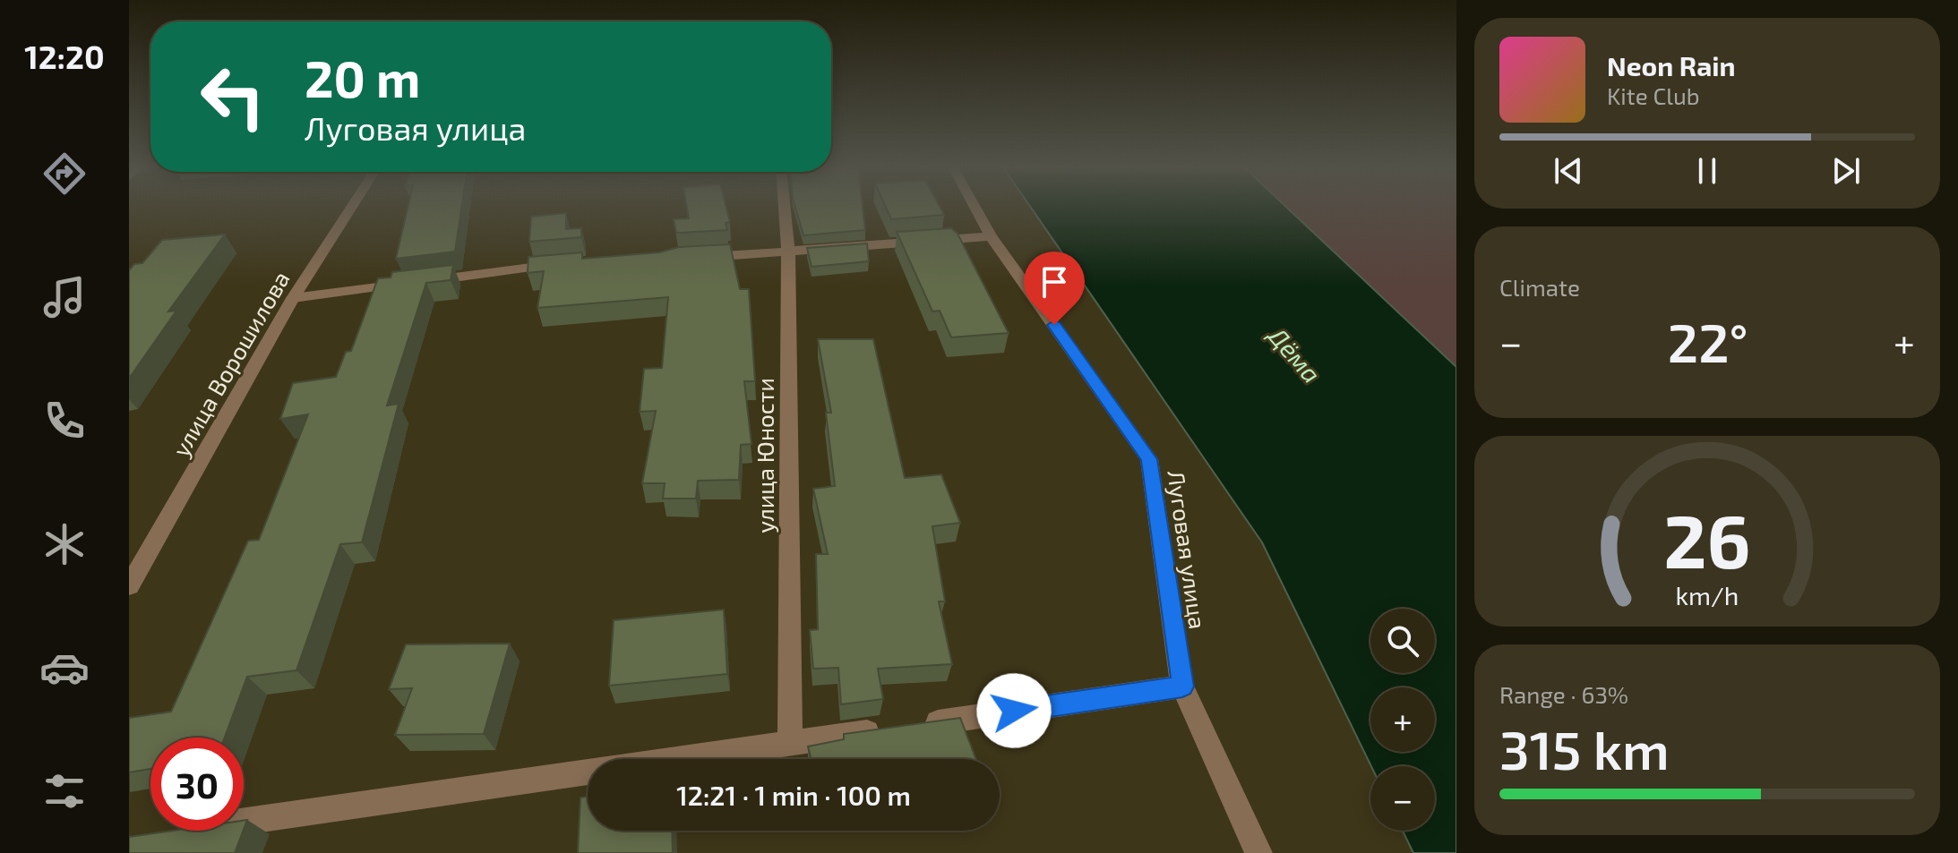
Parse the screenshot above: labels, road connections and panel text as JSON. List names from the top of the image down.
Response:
{
  "streets": {
    "street": ["улица Ворошилова", "улица Юности", "Луговая улица"]
  },
  "water": ["Дёма"],
  "page": {
    "tabs": "12:20",
    "turn": ["20 m", "Луговая улица"],
    "song": ["Neon Rain", "Kite Club"],
    "tile": [
      "Climate",
      ["Range · 63%", "315 km"]
    ],
    "heat": ["−", "22°", "+"],
    "map_buttons": ["+", "−"],
    "limit": "30",
    "trip": "12:21 · 1 min · 100 m",
    "gauge": ["26", "km/h"]
  }
}
